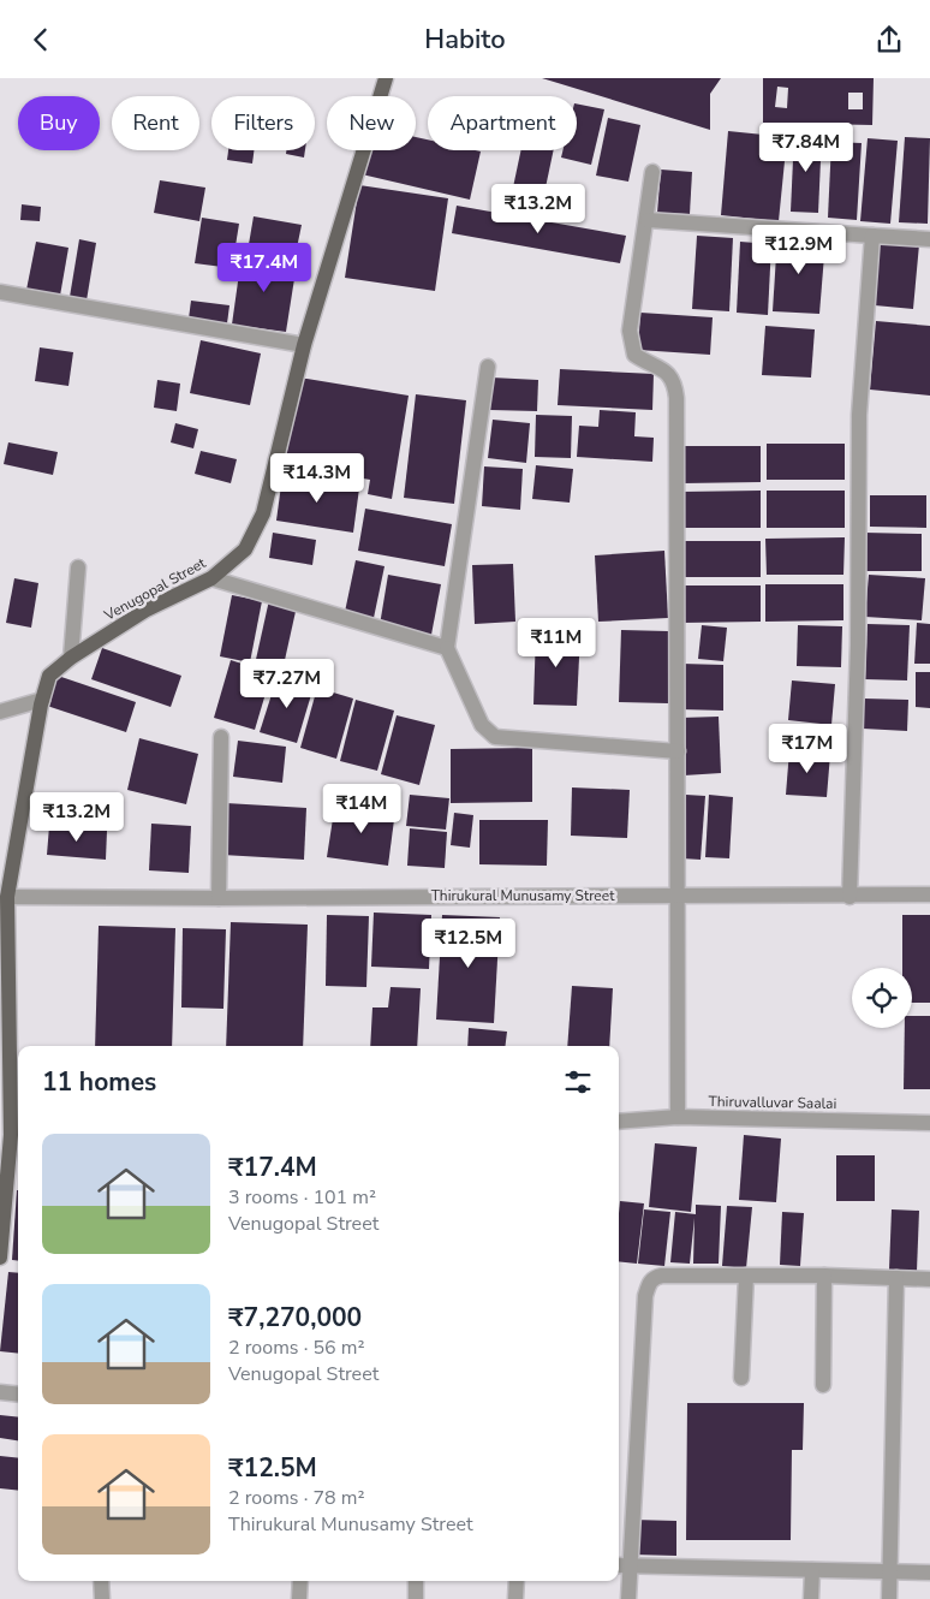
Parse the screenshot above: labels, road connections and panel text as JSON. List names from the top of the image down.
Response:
{
  "streets": {
    "main road": ["Venugopal Street"],
    "street": ["Thirukural Munusamy Street", "Thiruvalluvar Saalai"]
  },
  "crossings": [
    ["Venugopal Street", "Thirukural Munusamy Street"]
  ],
  "page": {
    "header": "Habito",
    "chip": [
      "Buy",
      "Rent",
      "Filters",
      "New",
      "Apartment"
    ],
    "price": [
      "₹7.84M",
      "₹13.2M",
      "₹12.9M",
      "₹17.4M",
      "₹14.3M",
      "₹11M",
      "₹7.27M",
      "₹17M",
      "₹14M",
      "₹13.2M",
      "₹12.5M"
    ],
    "heading": "11 homes",
    "list": [
      {
        "name": "₹17.4M",
        "note": "3 rooms · 101 m² · Venugopal Street"
      },
      {
        "name": "₹7,270,000",
        "note": "2 rooms · 56 m² · Venugopal Street"
      },
      {
        "name": "₹12.5M",
        "note": "2 rooms · 78 m² · Thirukural Munusamy Street"
      }
    ]
  }
}
